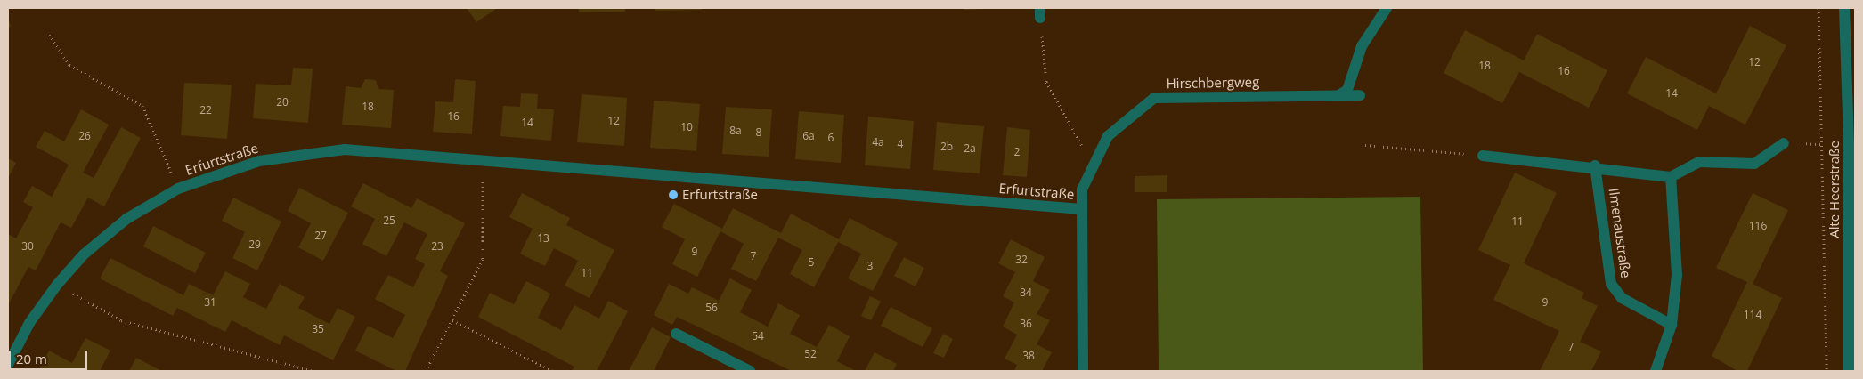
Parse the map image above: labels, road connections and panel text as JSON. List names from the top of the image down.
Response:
{
  "streets": {
    "street": [
      "Hirschbergweg",
      "Erfurtstraße",
      "Alte Heerstraße",
      "Ilmenaustraße"
    ]
  },
  "crossings": [
    ["Hirschbergweg", "Erfurtstraße"]
  ],
  "places": ["Erfurtstraße"],
  "house_numbers": [
    "12",
    "18",
    "16",
    "14",
    "20",
    "18",
    "22",
    "16",
    "12",
    "14",
    "10",
    "8a",
    "8",
    "26",
    "6a",
    "6",
    "4a",
    "4",
    "2b",
    "2a",
    "2",
    "25",
    "11",
    "116",
    "27",
    "13",
    "29",
    "30",
    "23",
    "9",
    "7",
    "32",
    "5",
    "3",
    "11",
    "34",
    "31",
    "9",
    "56",
    "114",
    "36",
    "35",
    "54",
    "7",
    "52",
    "38"
  ],
  "scale_bar": "20 m"
}
